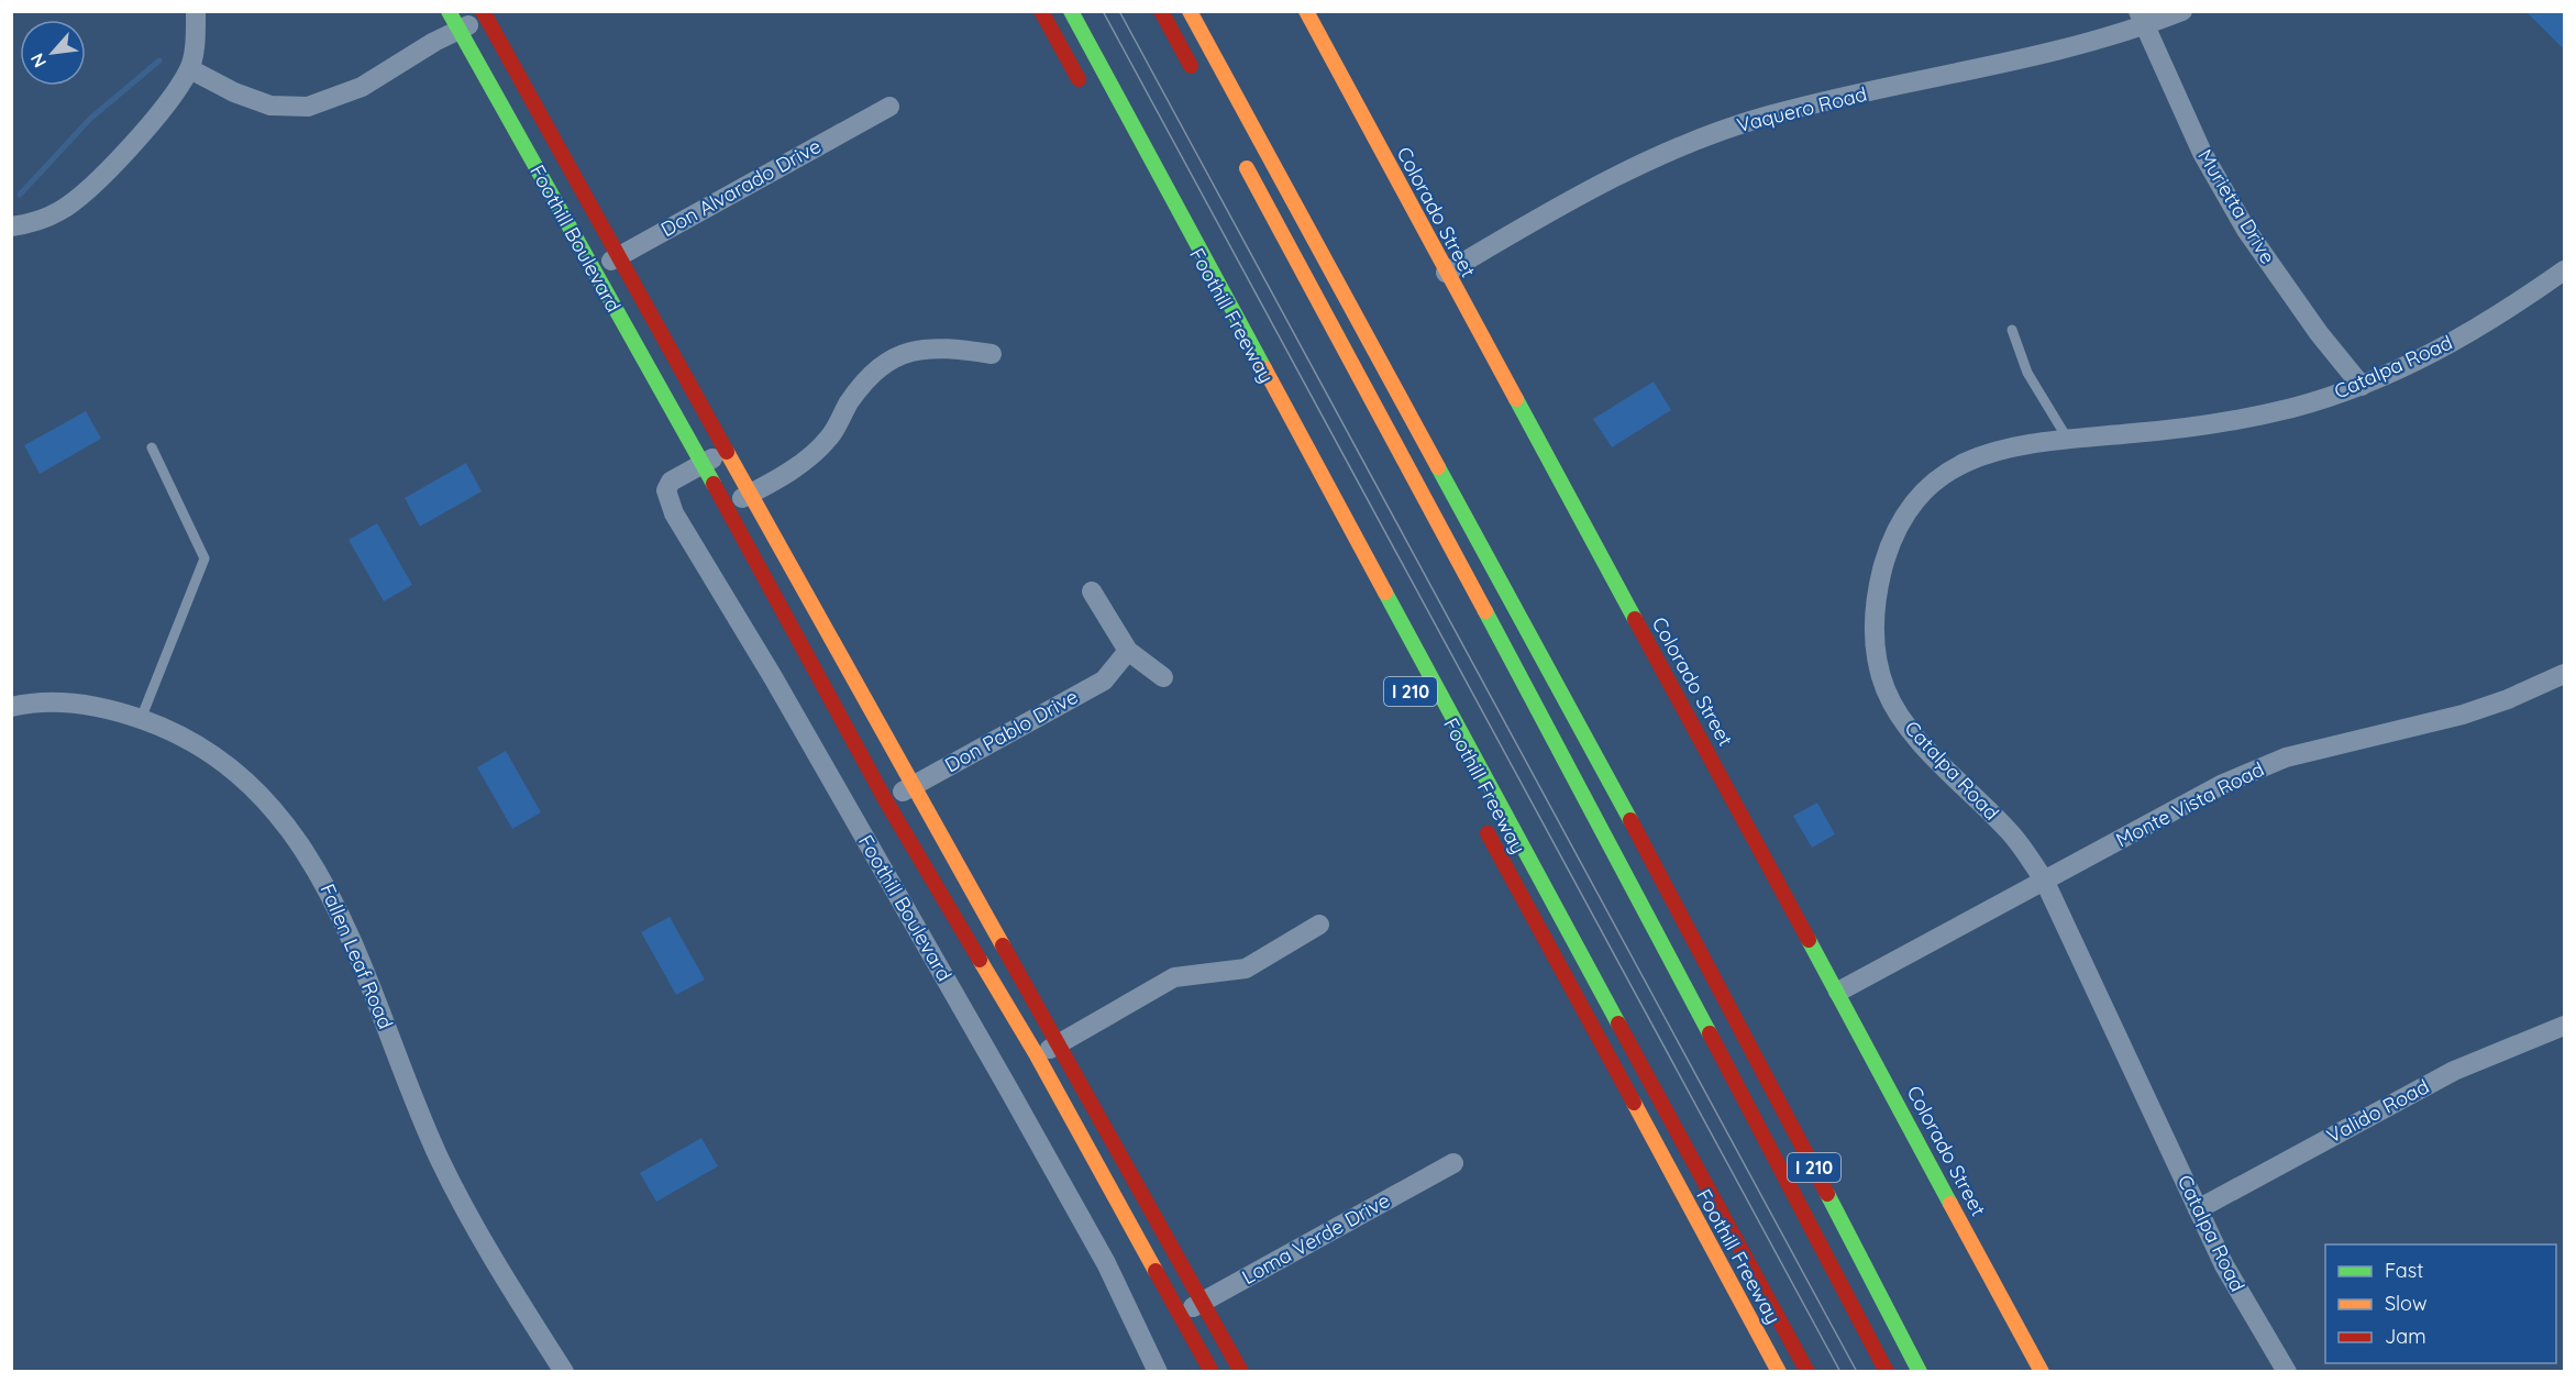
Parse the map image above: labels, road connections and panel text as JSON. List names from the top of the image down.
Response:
{
  "streets": {
    "main road": [
      "Colorado Street",
      "Foothill Boulevard",
      "Foothill Freeway",
      "I 210"
    ],
    "street": [
      "Vaquero Road",
      "Don Alvarado Drive",
      "Murietta Drive",
      "Catalpa Road",
      "Don Pablo Drive",
      "Monte Vista Road",
      "Fallen Leaf Road",
      "Valido Road",
      "Loma Verde Drive"
    ]
  },
  "crossings": [
    ["Vaquero Road", "Murietta Drive"],
    ["Vaquero Road", "Colorado Street"],
    ["Don Alvarado Drive", "Foothill Boulevard"],
    ["Murietta Drive", "Catalpa Road"],
    ["Colorado Street", "Monte Vista Road"],
    ["Foothill Boulevard", "Don Pablo Drive"],
    ["Foothill Boulevard", "Loma Verde Drive"],
    ["Catalpa Road", "Monte Vista Road"],
    ["Catalpa Road", "Valido Road"]
  ],
  "legend": ["Fast", "Slow", "Jam"],
  "north": "bottom left"
}
